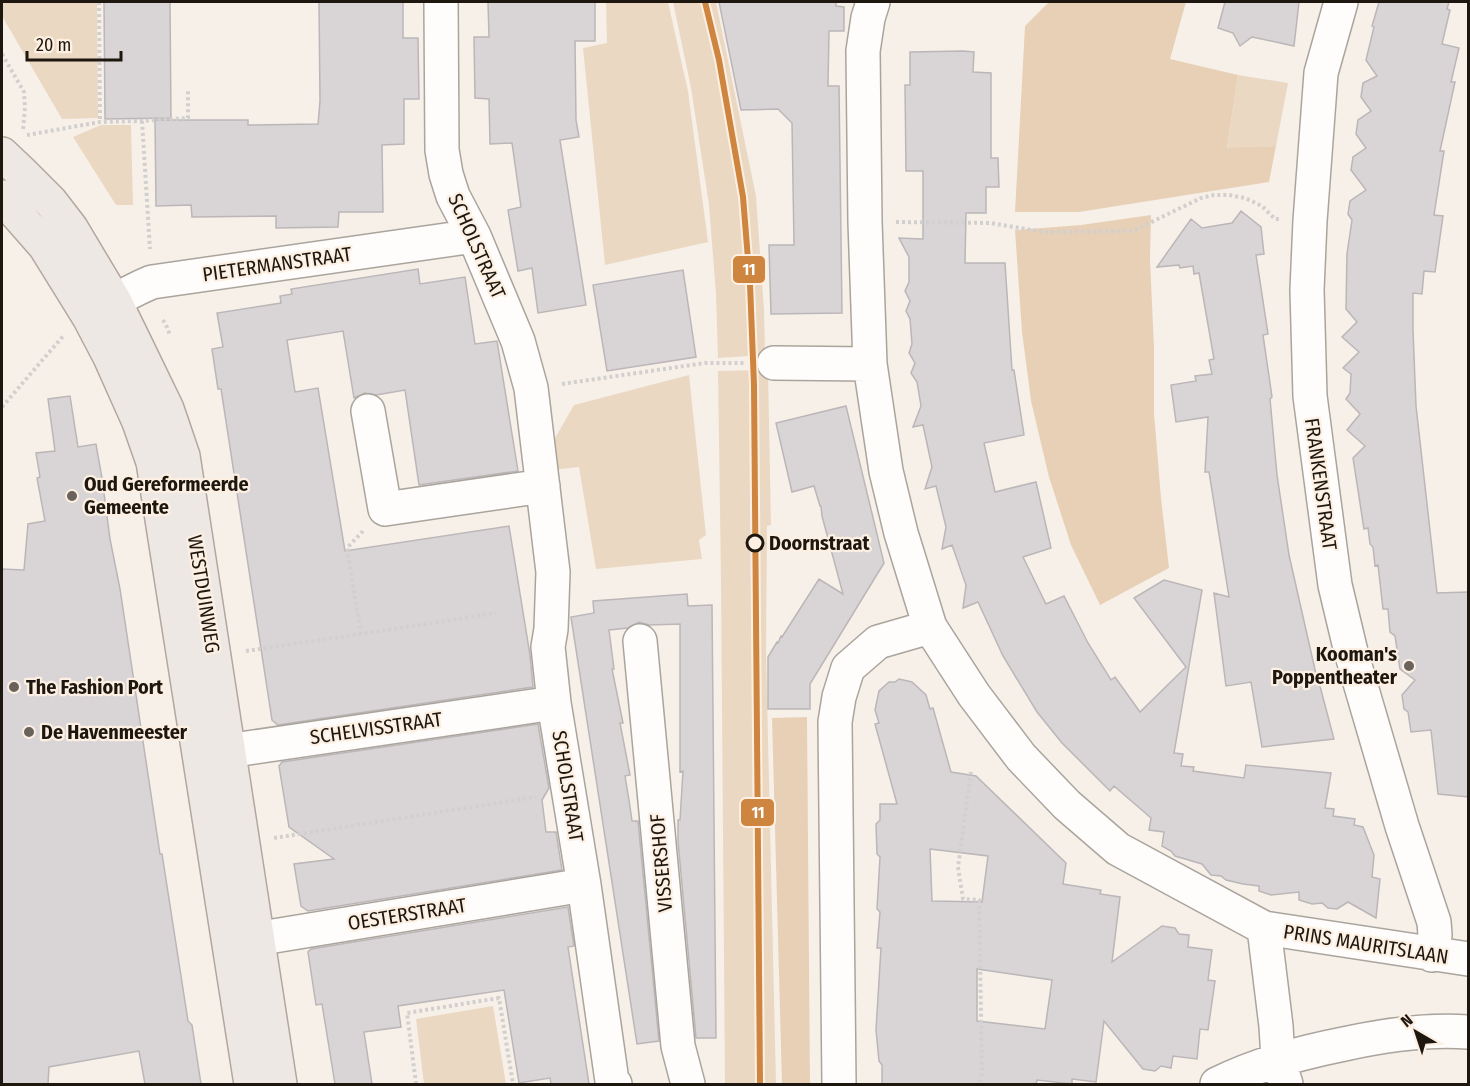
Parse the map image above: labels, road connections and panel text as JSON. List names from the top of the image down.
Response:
{
  "streets": {
    "main road": ["WESTDUINWEG"],
    "street": [
      "SCHOLSTRAAT",
      "PIETERMANSTRAAT",
      "FRANKENSTRAAT",
      "SCHELVISSTRAAT",
      "VISSERSHOF",
      "OESTERSTRAAT",
      "PRINS MAURITSLAAN"
    ]
  },
  "crossings": [
    ["SCHOLSTRAAT", "PIETERMANSTRAAT"],
    ["SCHOLSTRAAT", "SCHELVISSTRAAT"],
    ["SCHOLSTRAAT", "OESTERSTRAAT"],
    ["PIETERMANSTRAAT", "WESTDUINWEG"],
    ["FRANKENSTRAAT", "PRINS MAURITSLAAN"],
    ["WESTDUINWEG", "SCHELVISSTRAAT"],
    ["WESTDUINWEG", "OESTERSTRAAT"]
  ],
  "places": [
    "Oud Gereformeerde Gemeente",
    "Doornstraat",
    "Kooman's Poppentheater",
    "The Fashion Port",
    "De Havenmeester"
  ],
  "lines": ["transit line 11"],
  "scale_bar": "20 m",
  "north": "top left"
}
